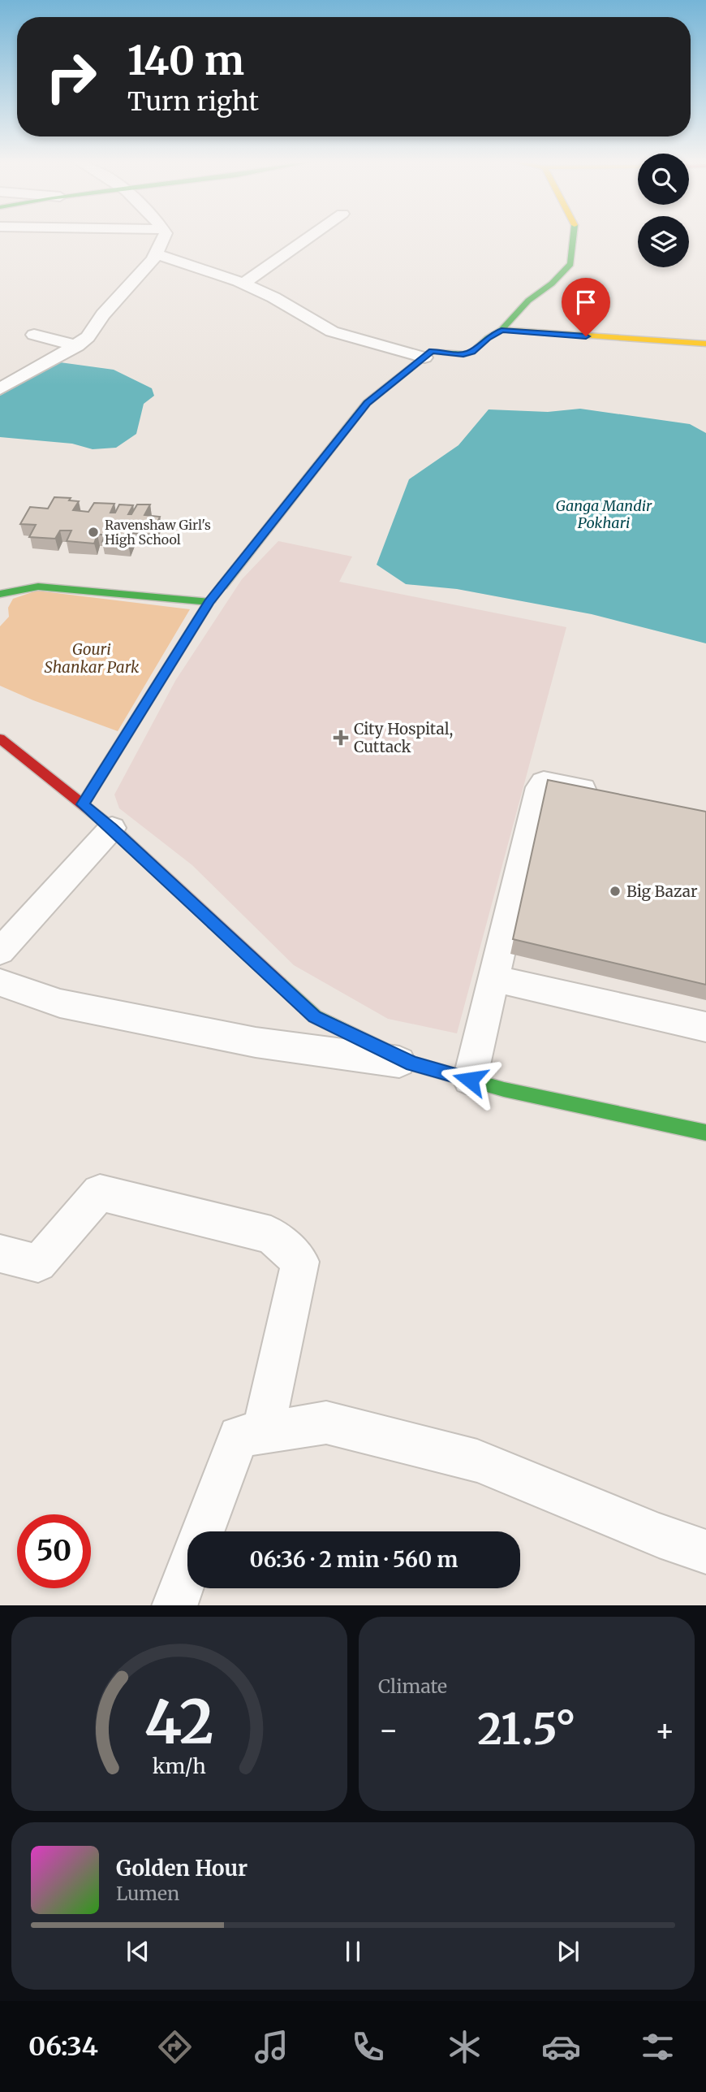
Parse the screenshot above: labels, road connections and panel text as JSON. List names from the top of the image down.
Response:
{
  "water": ["Ganga Mandir Pokhari"],
  "parks": ["Gouri Shankar Park"],
  "places": {
    "other": ["Ravenshaw Girl's High School", "Big Bazar"],
    "health": ["City Hospital, Cuttack"]
  },
  "page": {
    "turn": ["140 m", "Turn right"],
    "limit": "50",
    "trip": "06:36 · 2 min · 560 m",
    "tile": "Climate",
    "heat": ["−", "21.5°", "+"],
    "song": ["Golden Hour", "Lumen"],
    "tabs": "06:34",
    "gauge": ["42", "km/h"]
  }
}
